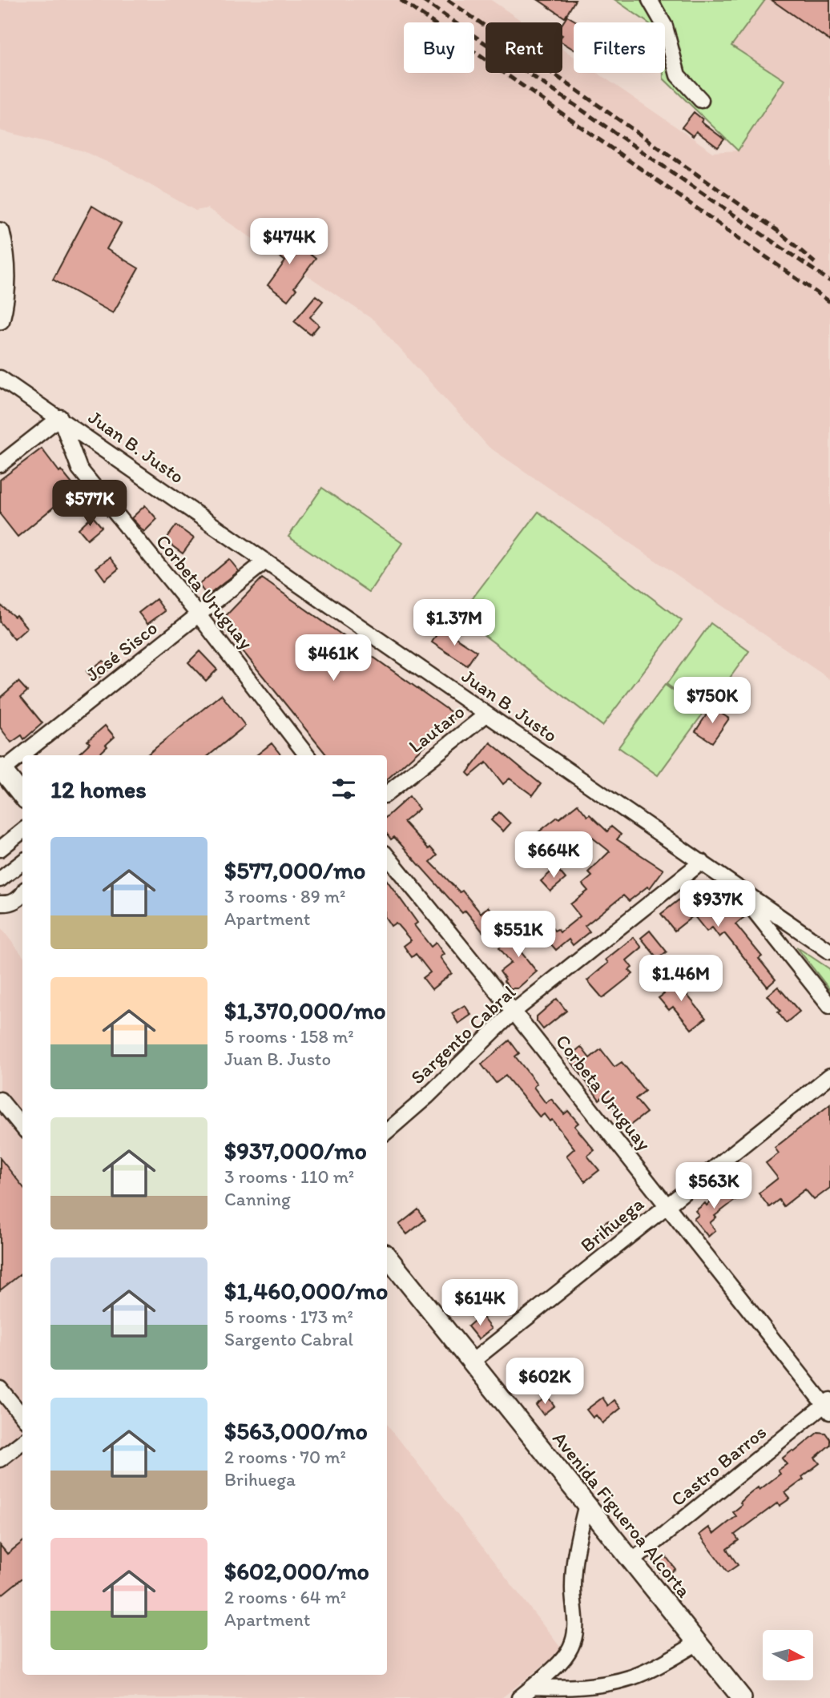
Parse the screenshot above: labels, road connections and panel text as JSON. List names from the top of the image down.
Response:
{
  "streets": {
    "main road": ["Avenida Figueroa Alcorta"],
    "street": [
      "Juan B. Justo",
      "Corbeta Uruguay",
      "José Sisco",
      "Lautaro",
      "Sargento Cabral",
      "Brihuega",
      "Castro Barros"
    ]
  },
  "crossings": [
    ["Juan B. Justo", "Corbeta Uruguay"],
    ["Juan B. Justo", "José Sisco"],
    ["Juan B. Justo", "Lautaro"],
    ["Juan B. Justo", "Sargento Cabral"],
    ["Corbeta Uruguay", "José Sisco"],
    ["Corbeta Uruguay", "Sargento Cabral"],
    ["Corbeta Uruguay", "Brihuega"],
    ["Corbeta Uruguay", "Castro Barros"],
    ["Brihuega", "Avenida Figueroa Alcorta"],
    ["Castro Barros", "Avenida Figueroa Alcorta"]
  ],
  "north": "right",
  "page": {
    "chip": ["Buy", "Rent", "Filters"],
    "price": [
      "$474K",
      "$577K",
      "$1.37M",
      "$461K",
      "$750K",
      "$664K",
      "$937K",
      "$551K",
      "$1.46M",
      "$563K",
      "$614K",
      "$602K"
    ],
    "heading": "12 homes",
    "list": [
      {
        "name": "$577,000/mo",
        "note": "3 rooms · 89 m² · Apartment"
      },
      {
        "name": "$1,370,000/mo",
        "note": "5 rooms · 158 m² · Juan B. Justo"
      },
      {
        "name": "$937,000/mo",
        "note": "3 rooms · 110 m² · Canning"
      },
      {
        "name": "$1,460,000/mo",
        "note": "5 rooms · 173 m² · Sargento Cabral"
      },
      {
        "name": "$563,000/mo",
        "note": "2 rooms · 70 m² · Brihuega"
      },
      {
        "name": "$602,000/mo",
        "note": "2 rooms · 64 m² · Apartment"
      }
    ]
  }
}
